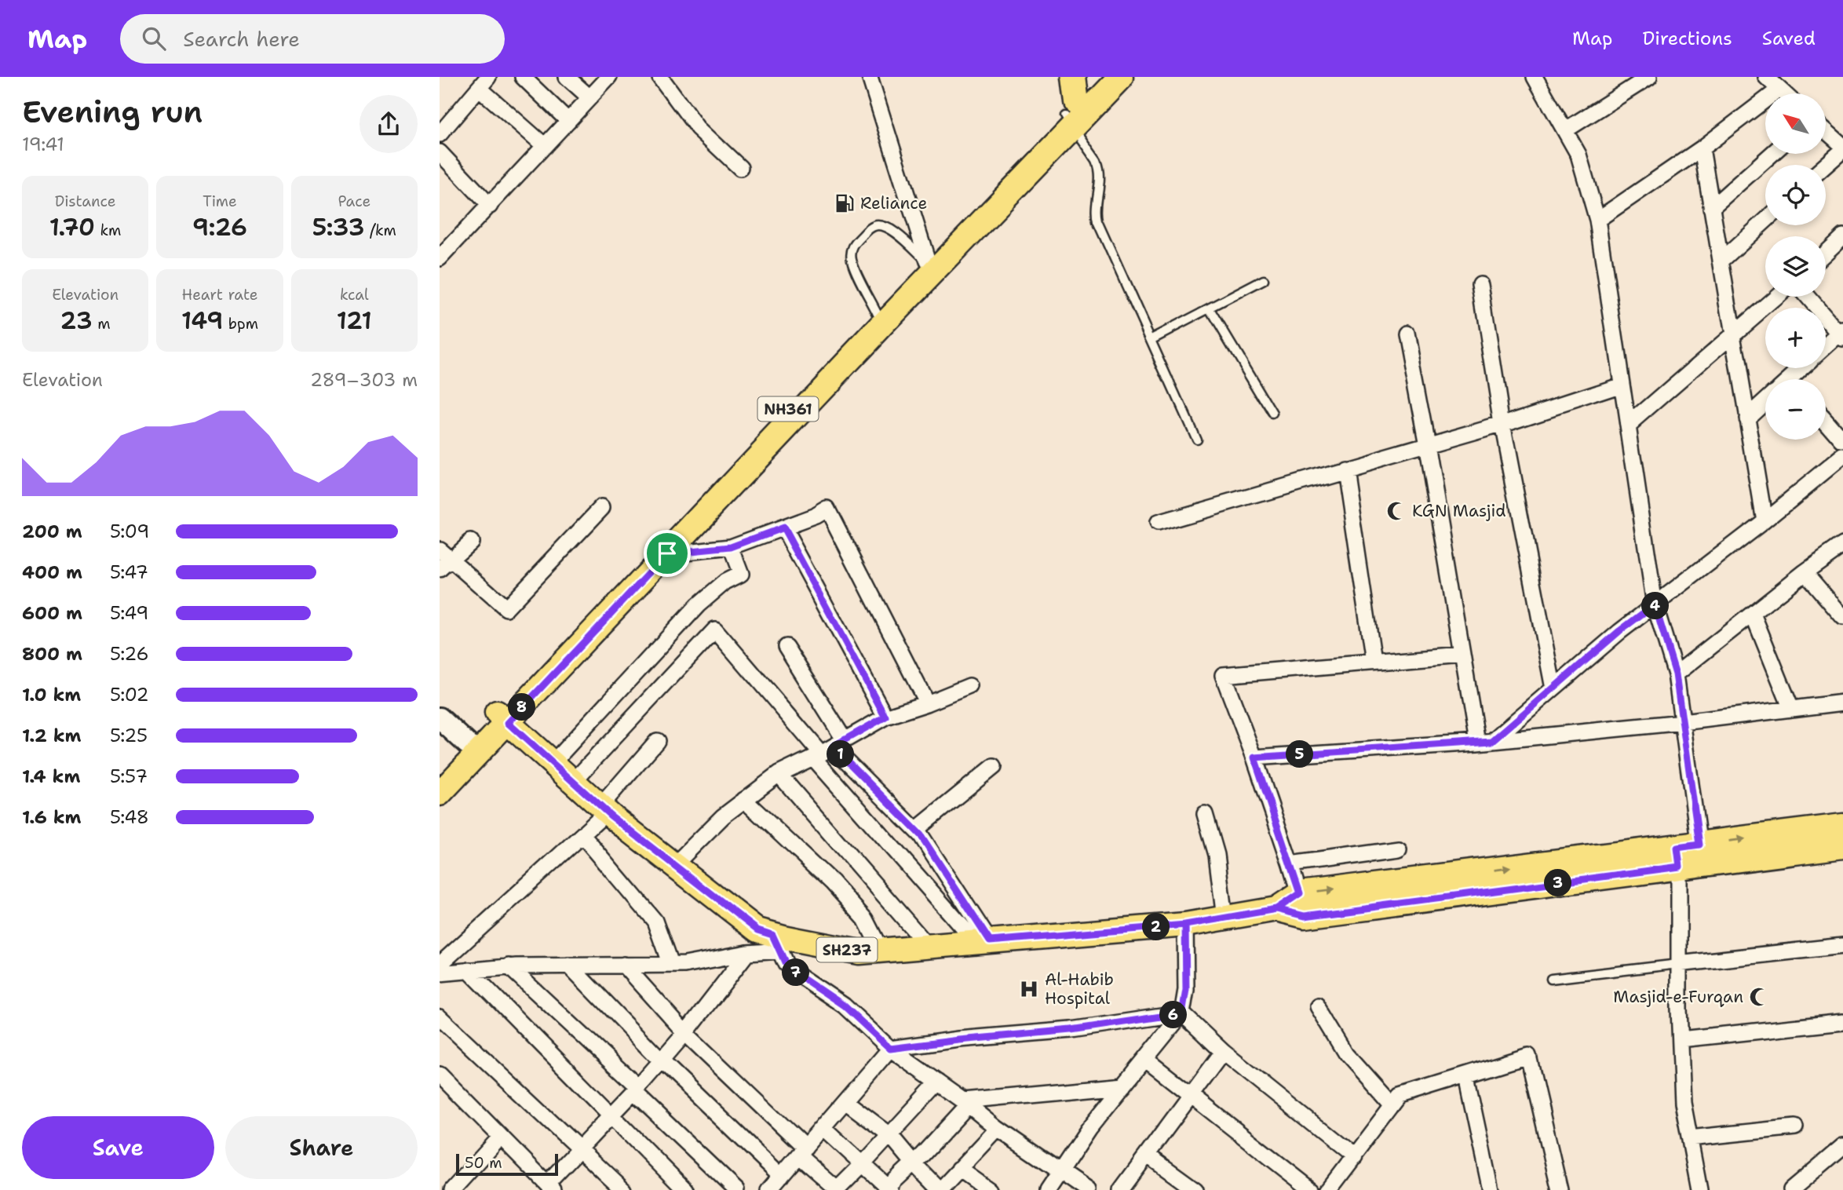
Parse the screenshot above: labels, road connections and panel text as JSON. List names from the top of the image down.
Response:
{
  "streets": {
    "main road": ["NH361", "SH237"]
  },
  "crossings": [
    ["NH361", "SH237"]
  ],
  "places": {
    "fuel station": ["Reliance"],
    "mosque": ["KGN Masjid", "Masjid-e-Furqan"],
    "hospital": ["Al-Habib Hospital"]
  },
  "scale_bar": "50 m",
  "north": "top left",
  "page": {
    "header": "Map",
    "search": "Search here",
    "nav": ["Map", "Directions", "Saved"],
    "heading": ["Evening run", "19:41"],
    "map_buttons": ["+", "−"],
    "stats": [
      ["Distance", "1.70 km"],
      ["Time", "9:26"],
      ["Pace", "5:33 /km"],
      ["Elevation", "23 m"],
      ["Heart rate", "149 bpm"],
      ["kcal", "121"]
    ],
    "chart": ["Elevation", "289–303 m"],
    "list": [
      {
        "name": "200 m",
        "note": "5:09"
      },
      {
        "name": "400 m",
        "note": "5:47"
      },
      {
        "name": "600 m",
        "note": "5:49"
      },
      {
        "name": "800 m",
        "note": "5:26"
      },
      {
        "name": "1.0 km",
        "note": "5:02"
      },
      {
        "name": "1.2 km",
        "note": "5:25"
      },
      {
        "name": "1.4 km",
        "note": "5:57"
      },
      {
        "name": "1.6 km",
        "note": "5:48"
      }
    ],
    "pins": [
      "4",
      "8",
      "1",
      "5",
      "3",
      "2",
      "7",
      "6"
    ],
    "buttons": ["Save", "Share"],
    "scale": "50 m"
  }
}
